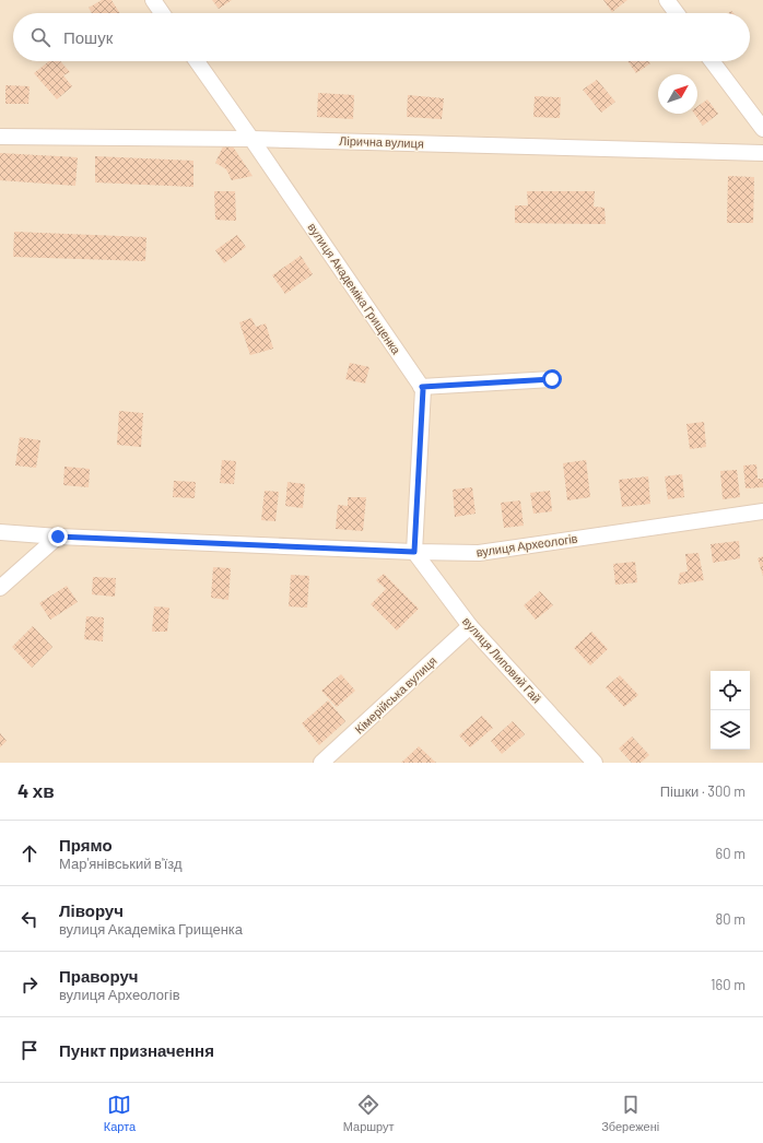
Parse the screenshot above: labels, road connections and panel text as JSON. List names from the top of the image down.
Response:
{
  "streets": {
    "street": [
      "Лірична вулиця",
      "вулиця Академіка Грищенка",
      "вулиця Археологів",
      "вулиця Липовий Гай",
      "Кімерійська вулиця"
    ]
  },
  "crossings": [
    ["Лірична вулиця", "вулиця Академіка Грищенка"],
    ["вулиця Археологів", "вулиця Липовий Гай"],
    ["вулиця Липовий Гай", "Кімерійська вулиця"]
  ],
  "north": "top right",
  "page": {
    "search": "Пошук",
    "heading": ["4 хв", "Пішки · 300 m"],
    "list": [
      ["Прямо", "Мар'янівський в'їзд", "60 m"],
      ["Ліворуч", "вулиця Академіка Грищенка", "80 m"],
      ["Праворуч", "вулиця Археологів", "160 m"],
      "Пункт призначення"
    ],
    "nav": ["Карта", "Маршрут", "Збережені"]
  }
}
